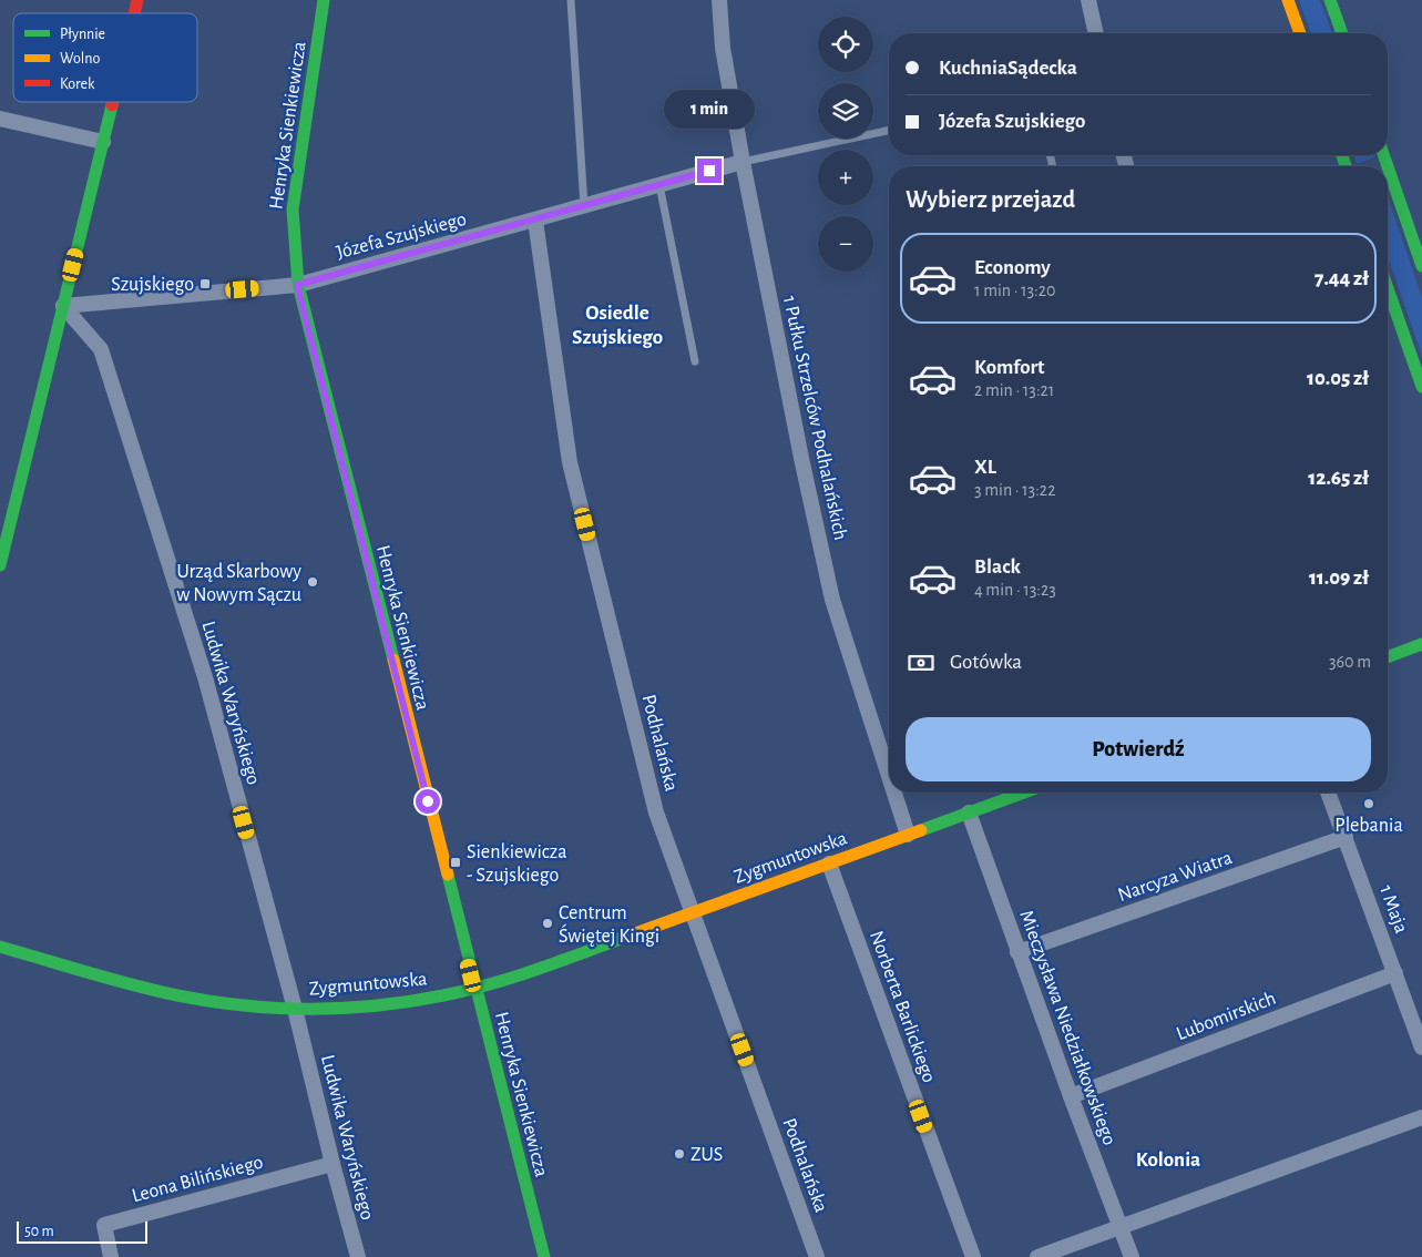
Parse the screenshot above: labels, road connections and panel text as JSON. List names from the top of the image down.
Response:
{
  "streets": {
    "street": [
      "Henryka Sienkiewicza",
      "Józefa Szujskiego",
      "1 Pułku Strzelców Podhalańskich",
      "Ludwika Waryńskiego",
      "Podhalańska",
      "Zygmuntowska",
      "Narcyza Wiatra",
      "1 Maja",
      "Norberta Barlickiego",
      "Lubomirskich",
      "Mieczysława Niedziałkowskiego",
      "Leona Bilińskiego"
    ]
  },
  "crossings": [
    ["Henryka Sienkiewicza", "Józefa Szujskiego"],
    ["Henryka Sienkiewicza", "Zygmuntowska"],
    ["Józefa Szujskiego", "1 Pułku Strzelców Podhalańskich"],
    ["Józefa Szujskiego", "Ludwika Waryńskiego"],
    ["Józefa Szujskiego", "Podhalańska"],
    ["1 Pułku Strzelców Podhalańskich", "Zygmuntowska"],
    ["Ludwika Waryńskiego", "Zygmuntowska"],
    ["Ludwika Waryńskiego", "Leona Bilińskiego"],
    ["Podhalańska", "Zygmuntowska"],
    ["Zygmuntowska", "Norberta Barlickiego"],
    ["Zygmuntowska", "Mieczysława Niedziałkowskiego"],
    ["Narcyza Wiatra", "1 Maja"],
    ["Narcyza Wiatra", "Mieczysława Niedziałkowskiego"],
    ["1 Maja", "Lubomirskich"],
    ["Lubomirskich", "Mieczysława Niedziałkowskiego"]
  ],
  "districts": ["Osiedle Szujskiego", "Kolonia"],
  "places": {
    "transit": ["Szujskiego", "Sienkiewicza - Szujskiego"],
    "other": [
      "Urząd Skarbowy w Nowym Sączu",
      "Plebania",
      "Centrum Świętej Kingi",
      "ZUS"
    ]
  },
  "legend": ["Płynnie", "Wolno", "Korek"],
  "scale_bar": "50 m",
  "page": {
    "map_buttons": ["+", "−"],
    "banner": ["KuchniaSądecka", "Józefa Szujskiego"],
    "bubble": "1 min",
    "heading": "Wybierz przejazd",
    "list": [
      {
        "name": "Economy",
        "note": "1 min · 13:20",
        "value": "7.44 zł"
      },
      {
        "name": "Komfort",
        "note": "2 min · 13:21",
        "value": "10.05 zł"
      },
      {
        "name": "XL",
        "note": "3 min · 13:22",
        "value": "12.65 zł"
      },
      {
        "name": "Black",
        "note": "4 min · 13:23",
        "value": "11.09 zł"
      }
    ],
    "pay": ["Gotówka", "360 m"],
    "buttons": "Potwierdź",
    "scale": "50 m"
  }
}
